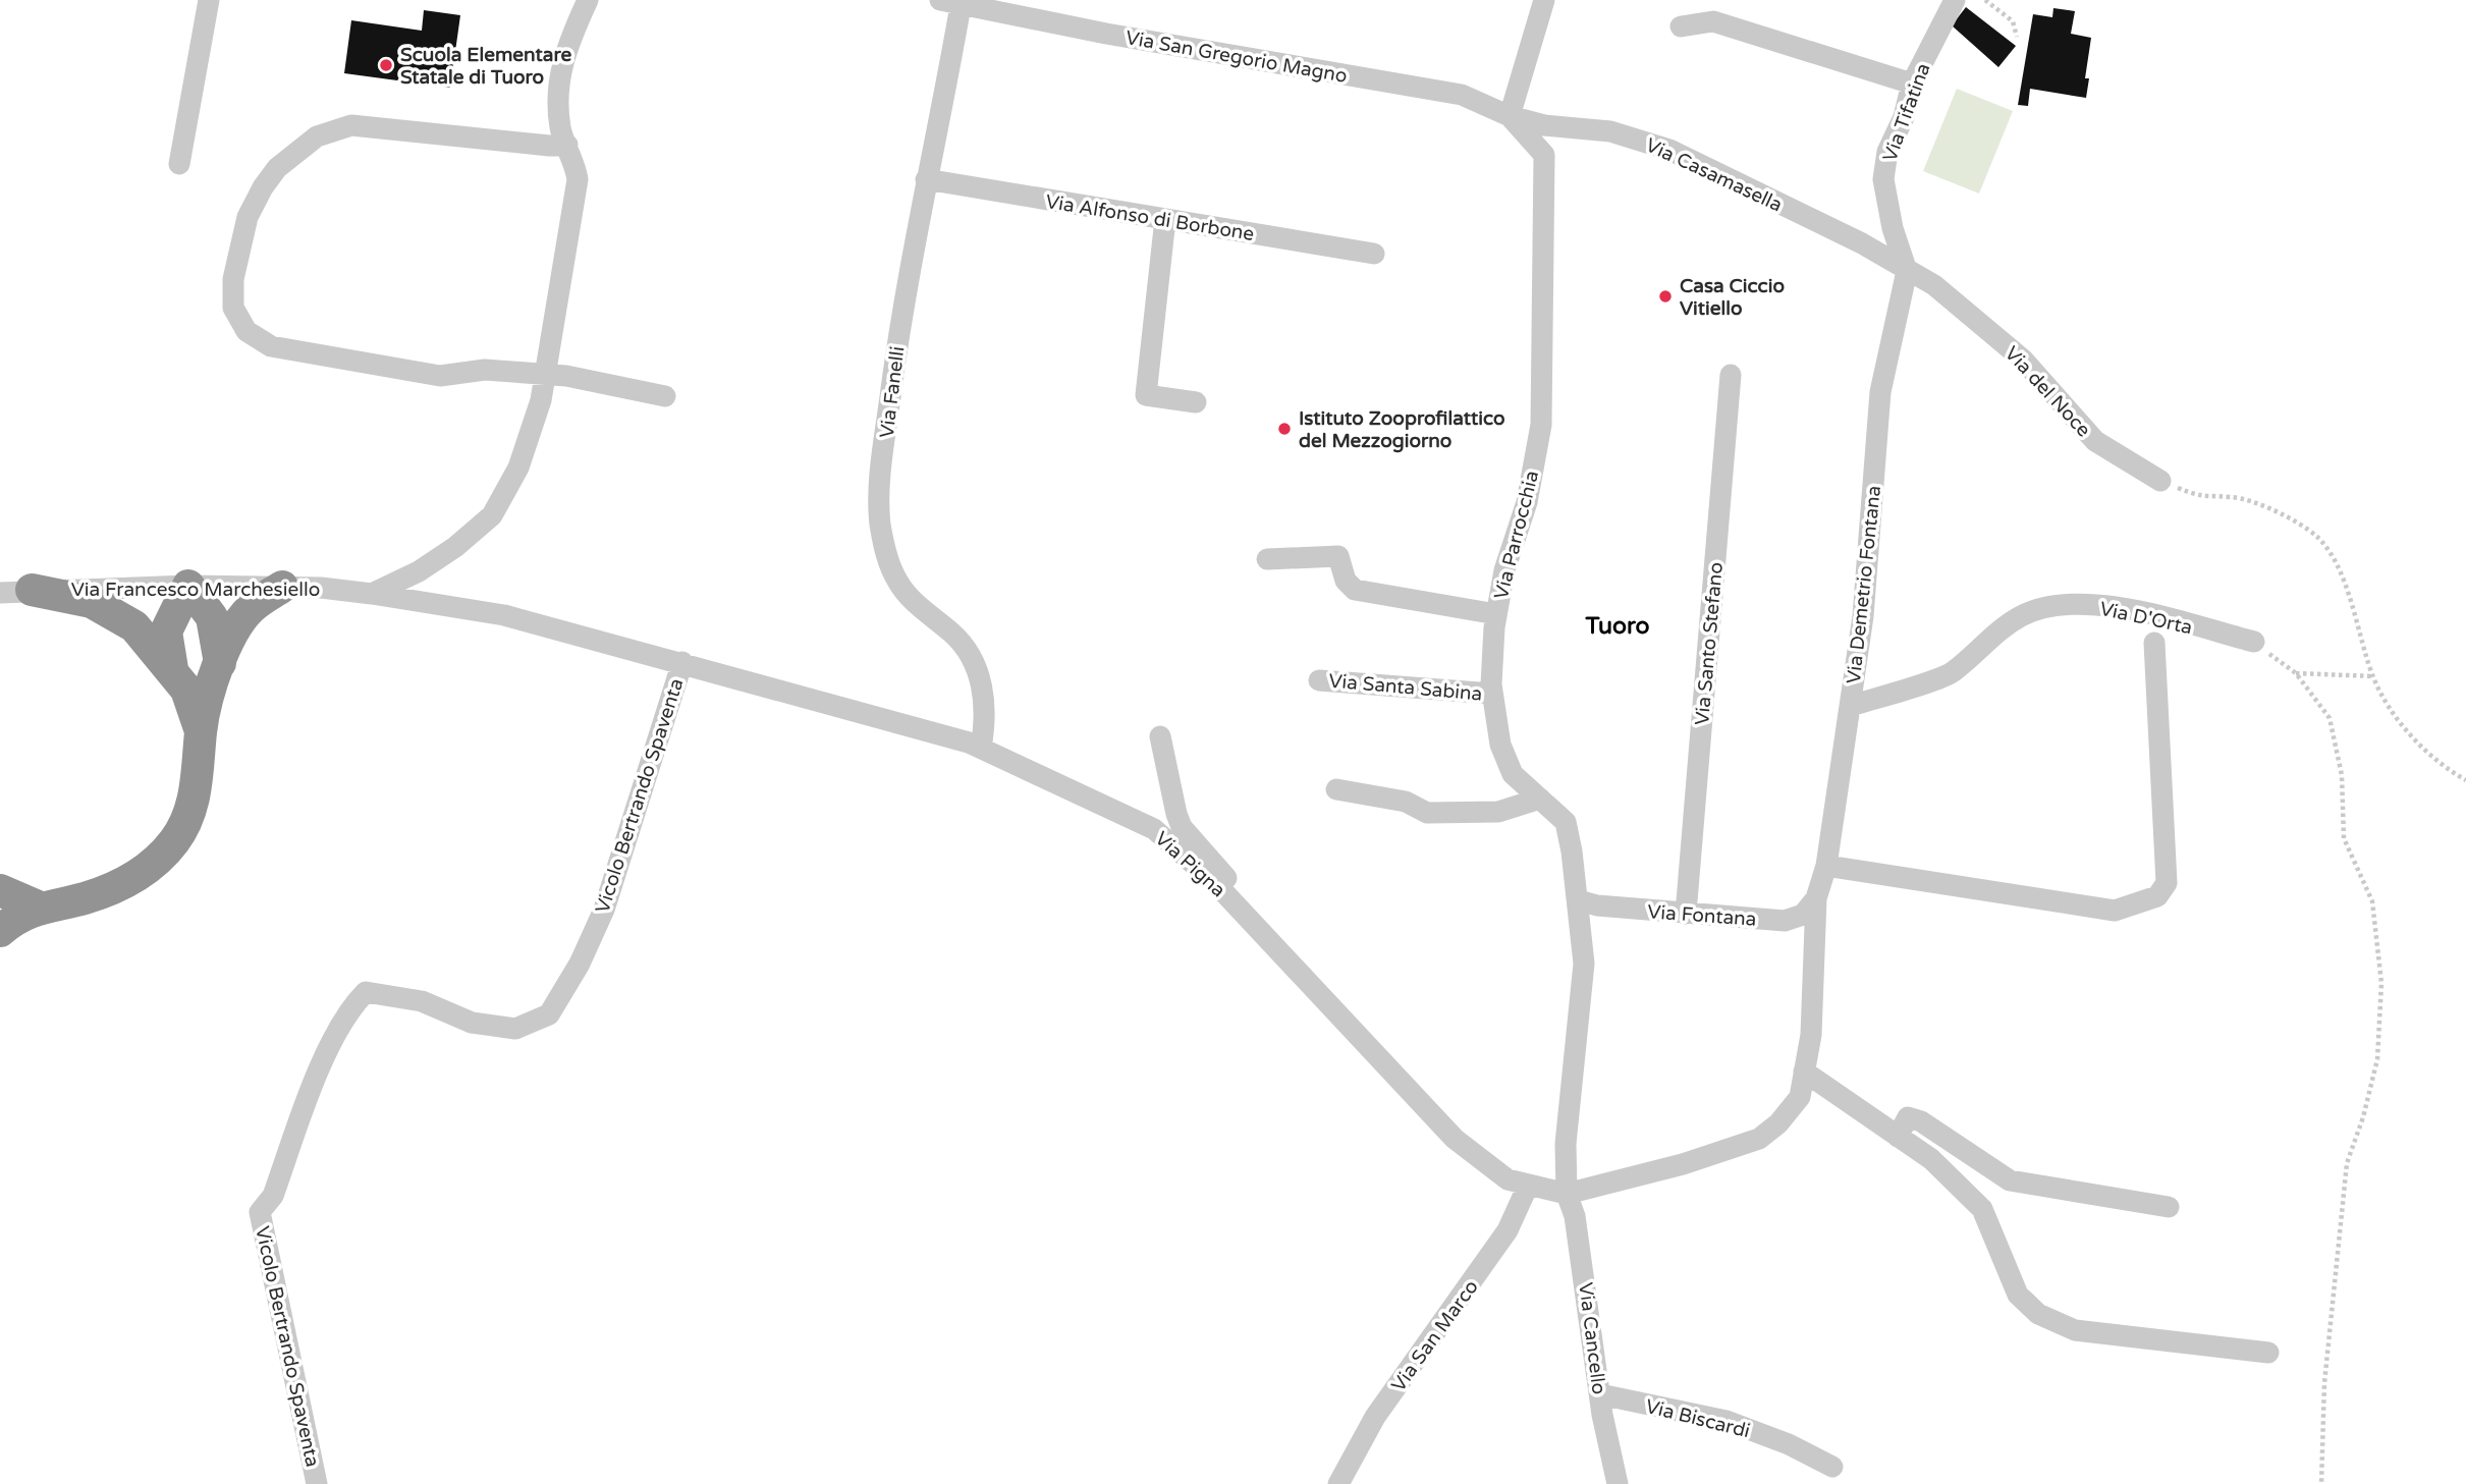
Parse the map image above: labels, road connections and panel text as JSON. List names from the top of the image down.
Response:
{
  "streets": {
    "street": [
      "Via San Gregorio Magno",
      "Via Tifatina",
      "Via Casamasella",
      "Via Alfonso di Borbone",
      "Via del Noce",
      "Via Fanelli",
      "Via Parrocchia",
      "Via Demetrio Fontana",
      "Via Francesco Marchesiello",
      "Via D'Orta",
      "Via Santo Stefano",
      "Via Santa Sabina",
      "Vicolo Bertrando Spaventa",
      "Via Pigna",
      "Via Fontana",
      "Via San Marco",
      "Via Cancello",
      "Via Biscardi"
    ]
  },
  "crossings": [
    ["Via San Gregorio Magno", "Via Casamasella"],
    ["Via San Gregorio Magno", "Via Fanelli"],
    ["Via San Gregorio Magno", "Via Parrocchia"],
    ["Via Tifatina", "Via Casamasella"],
    ["Via Tifatina", "Via del Noce"],
    ["Via Tifatina", "Via Demetrio Fontana"],
    ["Via Casamasella", "Via del Noce"],
    ["Via Casamasella", "Via Parrocchia"],
    ["Via Casamasella", "Via Demetrio Fontana"],
    ["Via Alfonso di Borbone", "Via Fanelli"],
    ["Via del Noce", "Via Demetrio Fontana"],
    ["Via Fanelli", "Via Pigna"],
    ["Via Parrocchia", "Via Demetrio Fontana"],
    ["Via Parrocchia", "Via Santa Sabina"],
    ["Via Parrocchia", "Via Pigna"],
    ["Via Parrocchia", "Via Fontana"],
    ["Via Parrocchia", "Via Cancello"],
    ["Via Demetrio Fontana", "Via D'Orta"],
    ["Via Demetrio Fontana", "Via Pigna"],
    ["Via Demetrio Fontana", "Via Fontana"],
    ["Via Demetrio Fontana", "Via Cancello"],
    ["Via Francesco Marchesiello", "Vicolo Bertrando Spaventa"],
    ["Via Francesco Marchesiello", "Via Pigna"],
    ["Via Santo Stefano", "Via Fontana"],
    ["Vicolo Bertrando Spaventa", "Via Pigna"],
    ["Via Pigna", "Via San Marco"],
    ["Via Pigna", "Via Cancello"],
    ["Via Cancello", "Via Biscardi"]
  ],
  "districts": ["Tuoro"],
  "places": ["Scuola Elementare Statale di Tuoro", "Casa Ciccio Vitiello", "Istituto Zooprofilattico del Mezzogiorno"]
}
